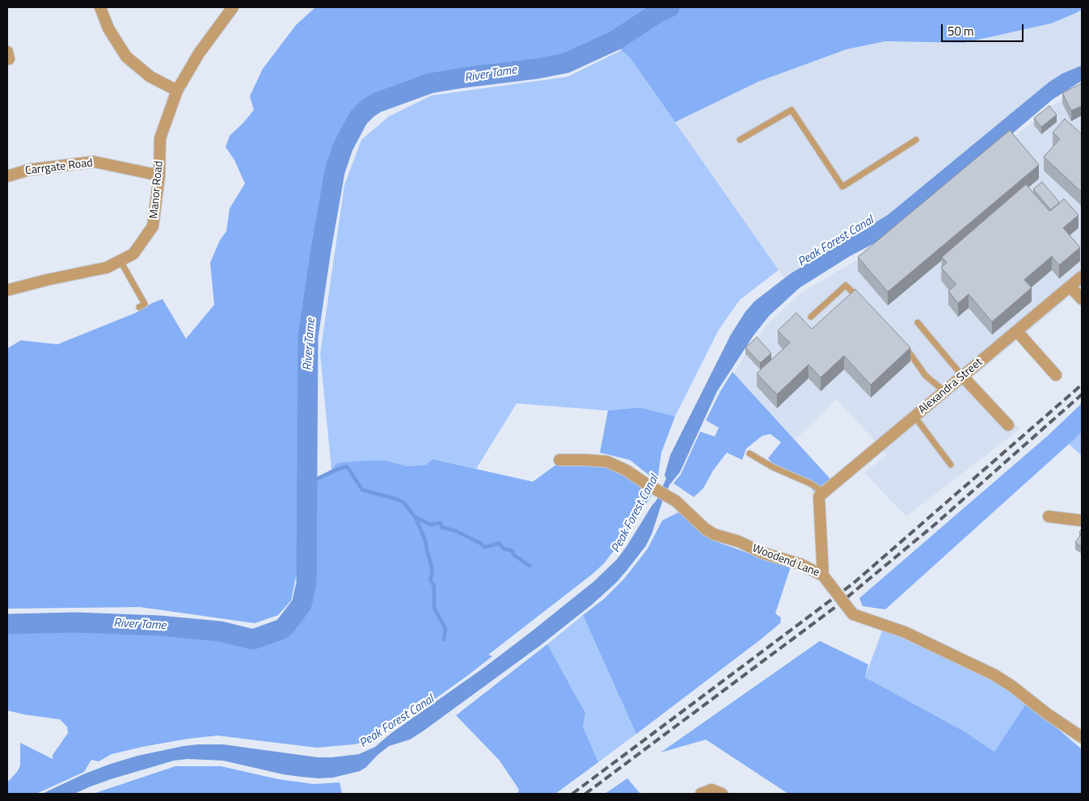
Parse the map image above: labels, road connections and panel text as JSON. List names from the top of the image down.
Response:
{
  "streets": {
    "street": [
      "Carrgate Road",
      "Manor Road",
      "Alexandra Street",
      "Woodend Lane"
    ]
  },
  "crossings": [
    ["Carrgate Road", "Manor Road"]
  ],
  "water": ["River Tame", "Peak Forest Canal"],
  "scale_bar": "50 m"
}
